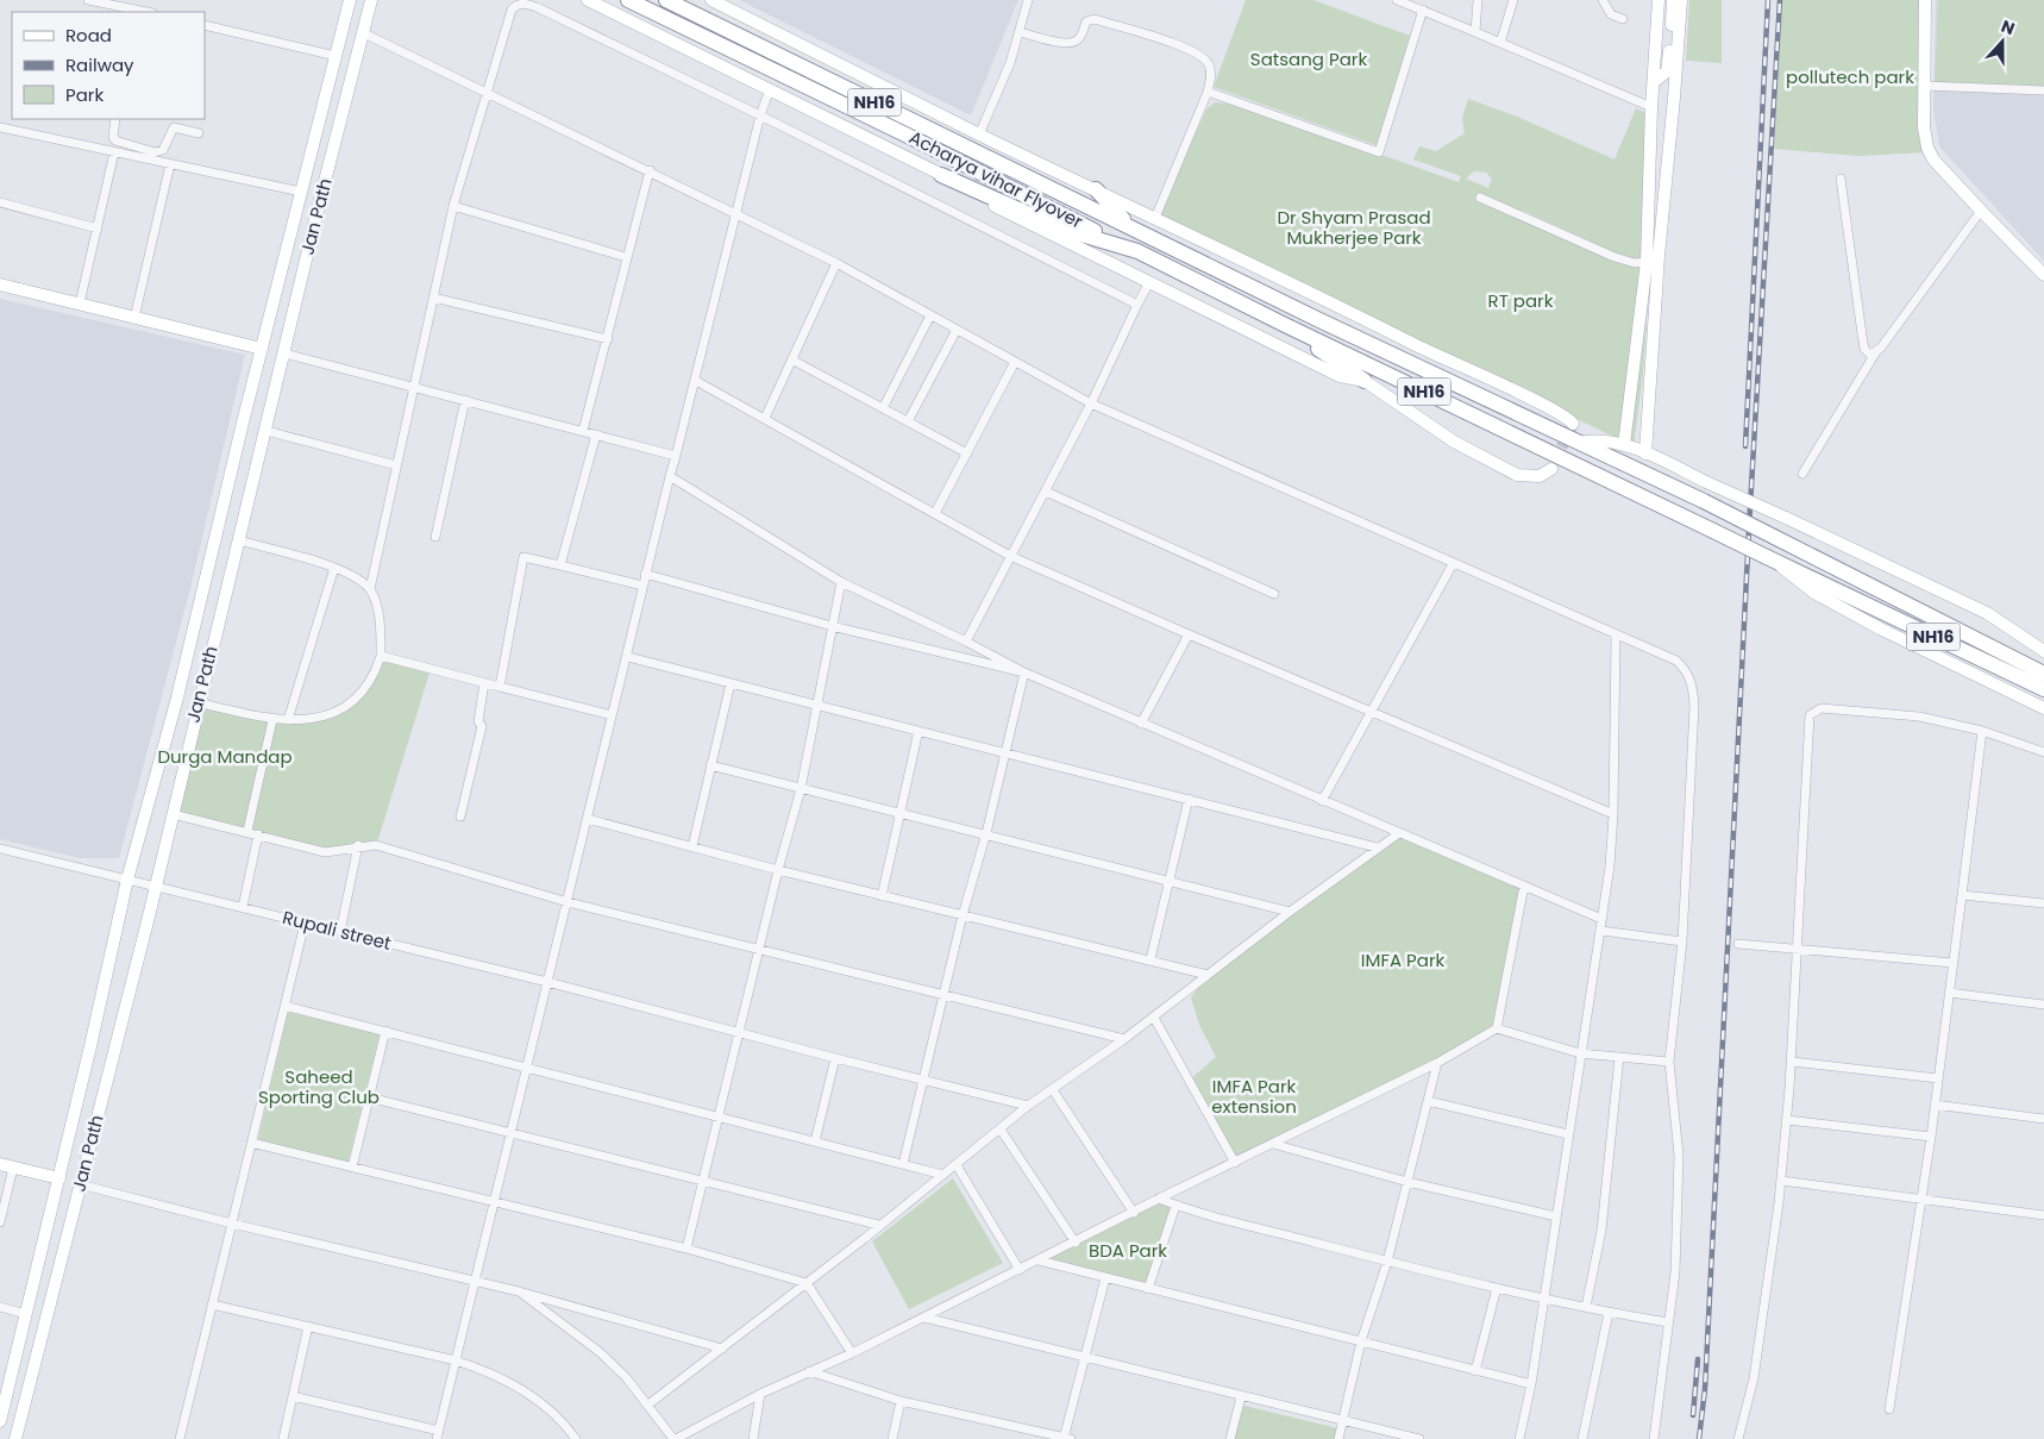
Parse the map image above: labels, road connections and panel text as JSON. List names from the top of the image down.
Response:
{
  "streets": {
    "highway": ["NH16", "Acharya vihar Flyover"],
    "street": ["Jan Path", "Rupali street"]
  },
  "crossings": [
    ["NH16", "Acharya vihar Flyover"],
    ["Jan Path", "Rupali street"]
  ],
  "parks": [
    "Satsang Park",
    "pollutech park",
    "Dr Shyam Prasad Mukherjee Park",
    "RT park",
    "Durga Mandap",
    "IMFA Park",
    "Saheed Sporting Club",
    "IMFA Park extension",
    "BDA Park"
  ],
  "legend": ["Road", "Railway", "Park"],
  "north": "top"
}
